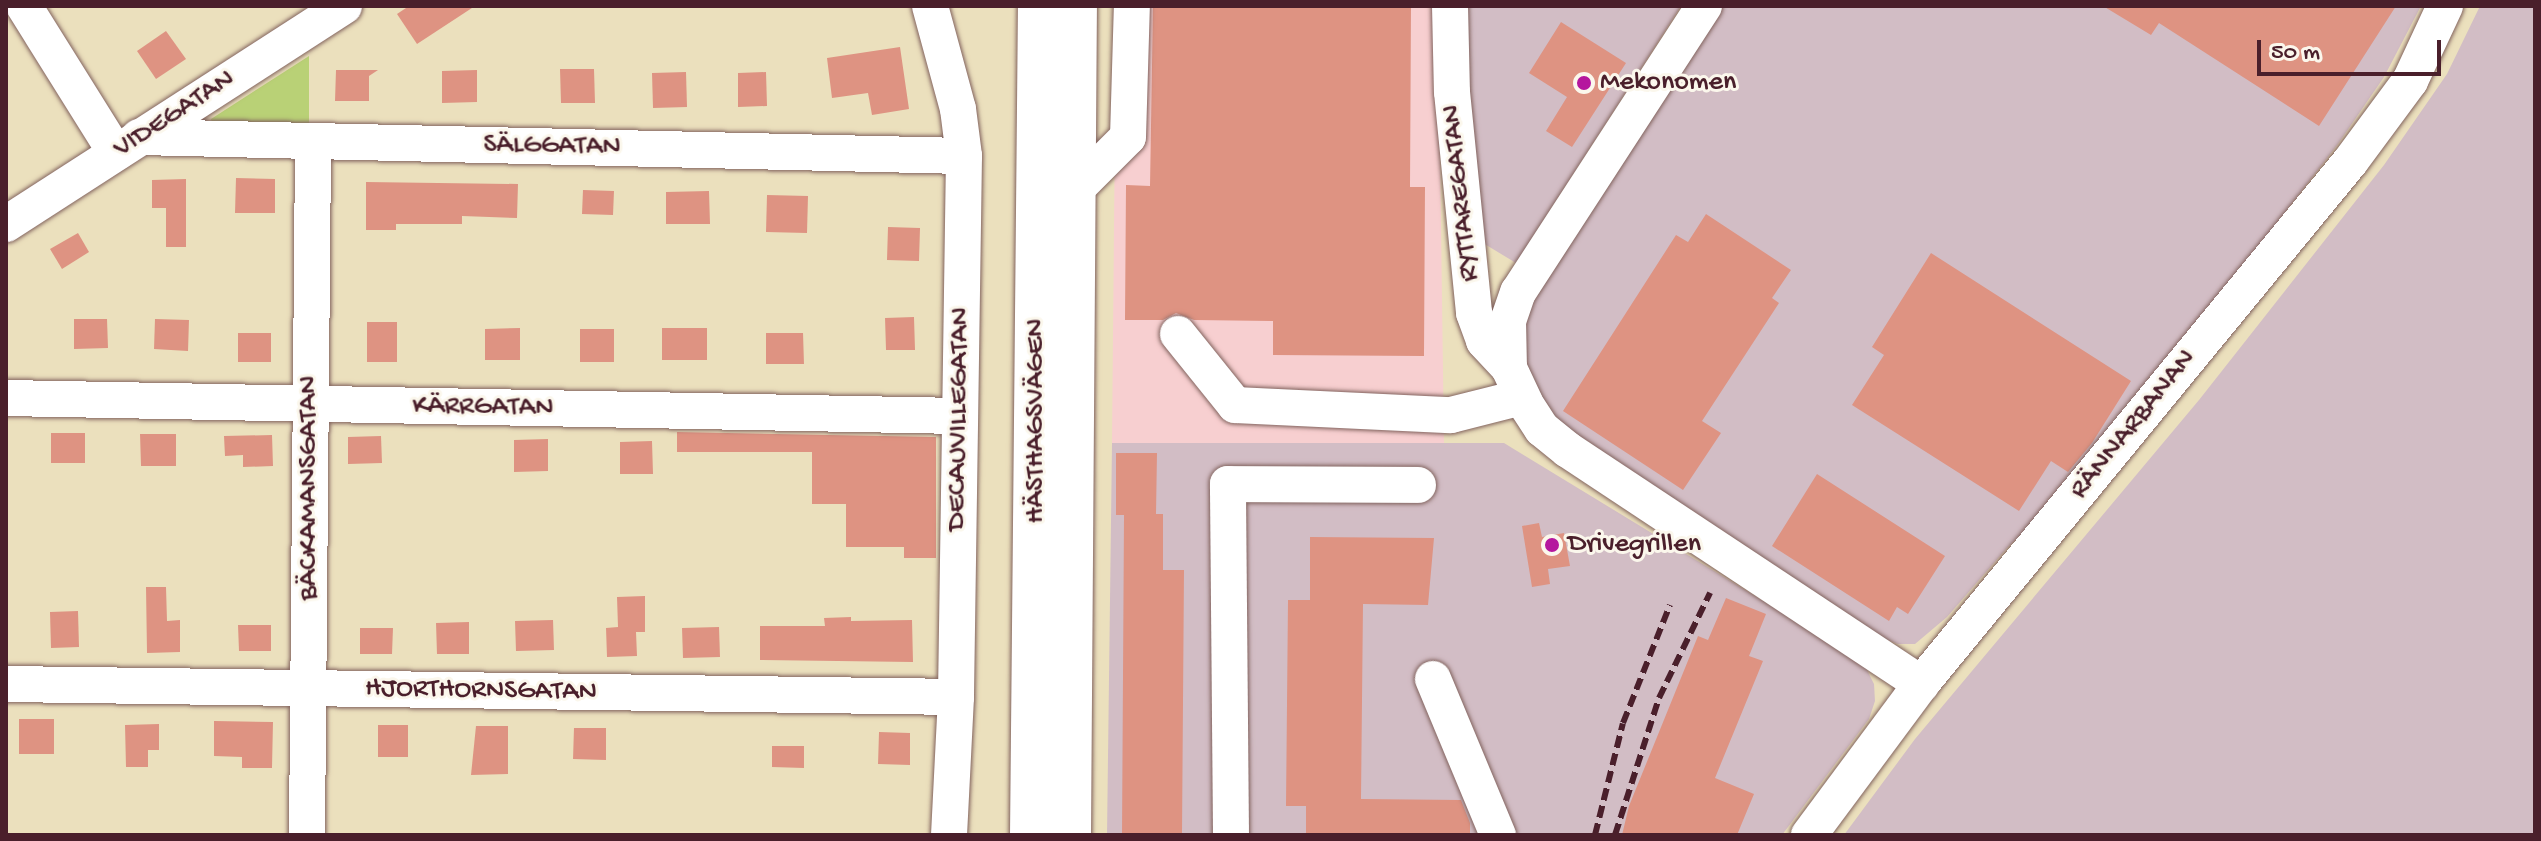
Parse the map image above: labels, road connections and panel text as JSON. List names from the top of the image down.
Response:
{
  "streets": {
    "main road": ["HÄSTHAGSVÄGEN"],
    "street": [
      "VIDEGATAN",
      "SÄLGGATAN",
      "RYTTAREGATAN",
      "KÄRRGATAN",
      "DECAUVILLEGATAN",
      "RÄNNARBANAN",
      "BÄCKAMANSGATAN",
      "HJORTHORNSGATAN"
    ]
  },
  "crossings": [
    ["VIDEGATAN", "SÄLGGATAN"],
    ["SÄLGGATAN", "DECAUVILLEGATAN"],
    ["SÄLGGATAN", "BÄCKAMANSGATAN"],
    ["RYTTAREGATAN", "RÄNNARBANAN"],
    ["KÄRRGATAN", "DECAUVILLEGATAN"],
    ["KÄRRGATAN", "BÄCKAMANSGATAN"],
    ["DECAUVILLEGATAN", "HJORTHORNSGATAN"],
    ["BÄCKAMANSGATAN", "HJORTHORNSGATAN"]
  ],
  "places": ["Mekonomen", "Drivegrillen"],
  "scale_bar": "50 m"
}
